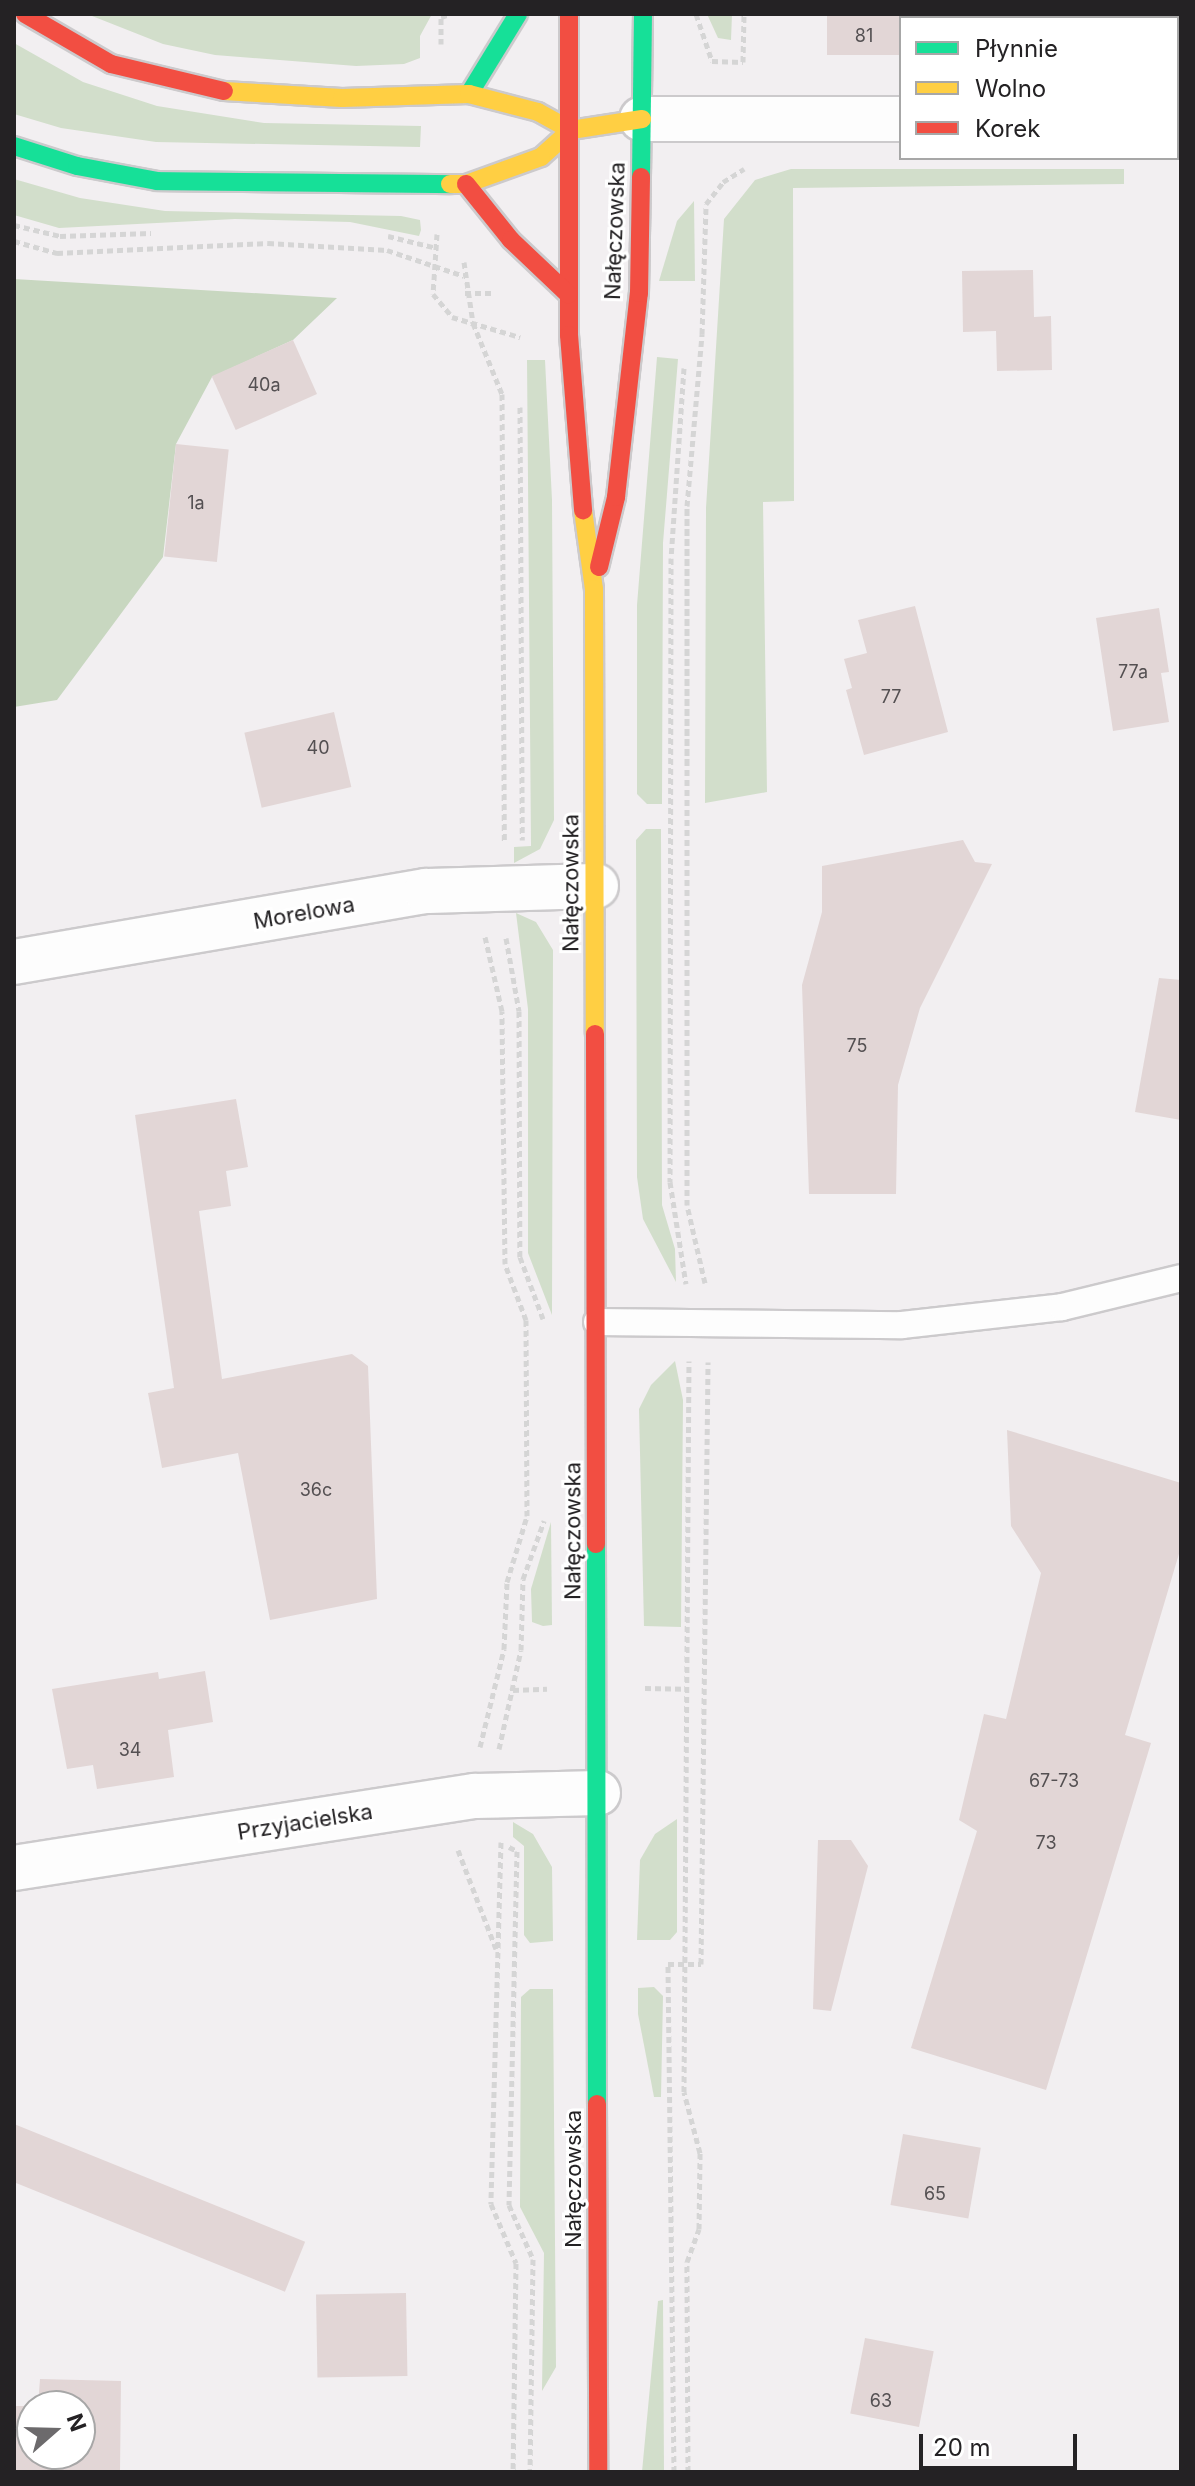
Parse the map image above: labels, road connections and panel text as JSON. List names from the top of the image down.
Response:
{
  "streets": {
    "street": ["Nałęczowska", "Morelowa", "Przyjacielska"]
  },
  "crossings": [
    ["Nałęczowska", "Morelowa"],
    ["Nałęczowska", "Przyjacielska"]
  ],
  "house_numbers": [
    "81",
    "40a",
    "1a",
    "77a",
    "77",
    "40",
    "75",
    "36c",
    "34",
    "67-73",
    "73",
    "65",
    "63"
  ],
  "legend": ["Płynnie", "Wolno", "Korek"],
  "scale_bar": "20 m",
  "north": "right"
}
